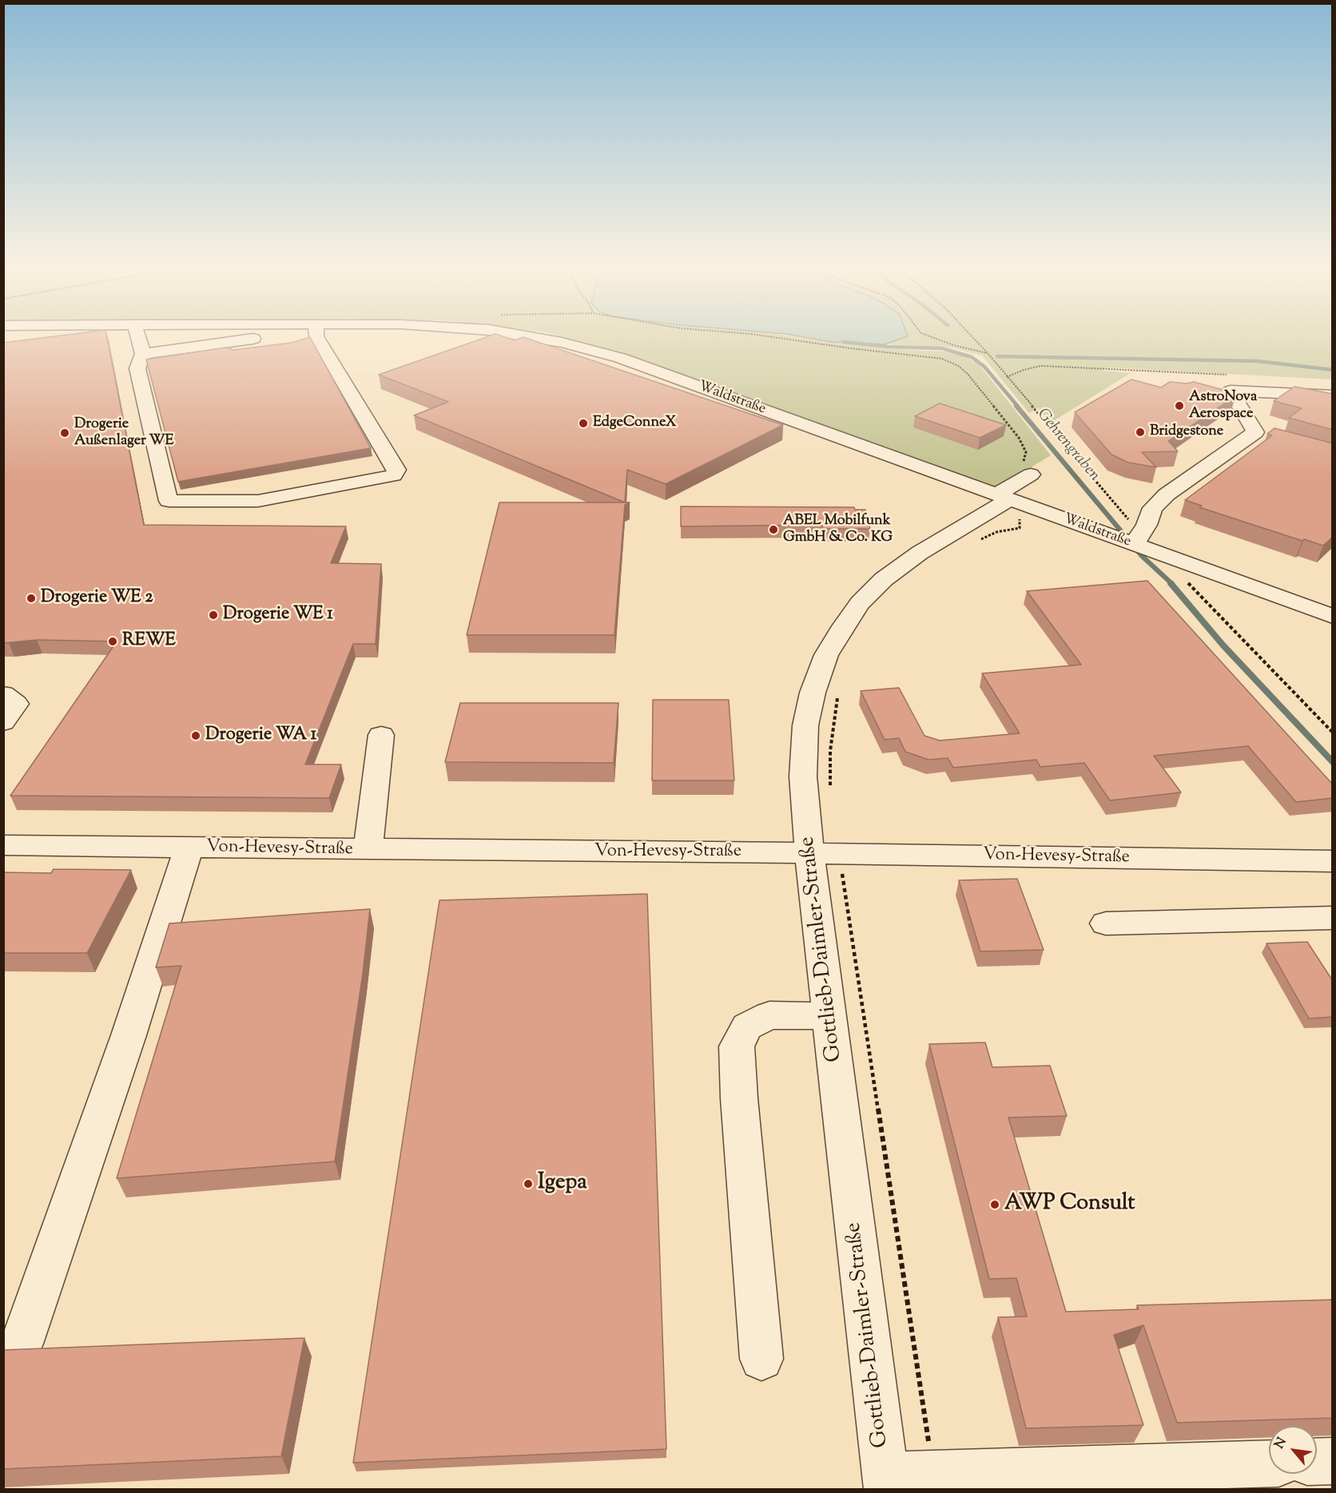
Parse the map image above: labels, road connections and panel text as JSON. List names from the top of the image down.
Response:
{
  "streets": {
    "street": ["Waldstraße", "Von-Hevesy-Straße", "Gottlieb-Daimler-Straße"]
  },
  "crossings": [
    ["Waldstraße", "Gottlieb-Daimler-Straße"],
    ["Von-Hevesy-Straße", "Gottlieb-Daimler-Straße"]
  ],
  "water": ["Gehrengraben"],
  "places": [
    "AstroNova Aerospace",
    "EdgeConneX",
    "Bridgestone",
    "Drogerie Außenlager WE",
    "ABEL Mobilfunk GmbH & Co. KG",
    "Drogerie WE 2",
    "Drogerie WE 1",
    "REWE",
    "Drogerie WA 1",
    "Igepa",
    "AWP Consult"
  ],
  "north": "top left"
}
